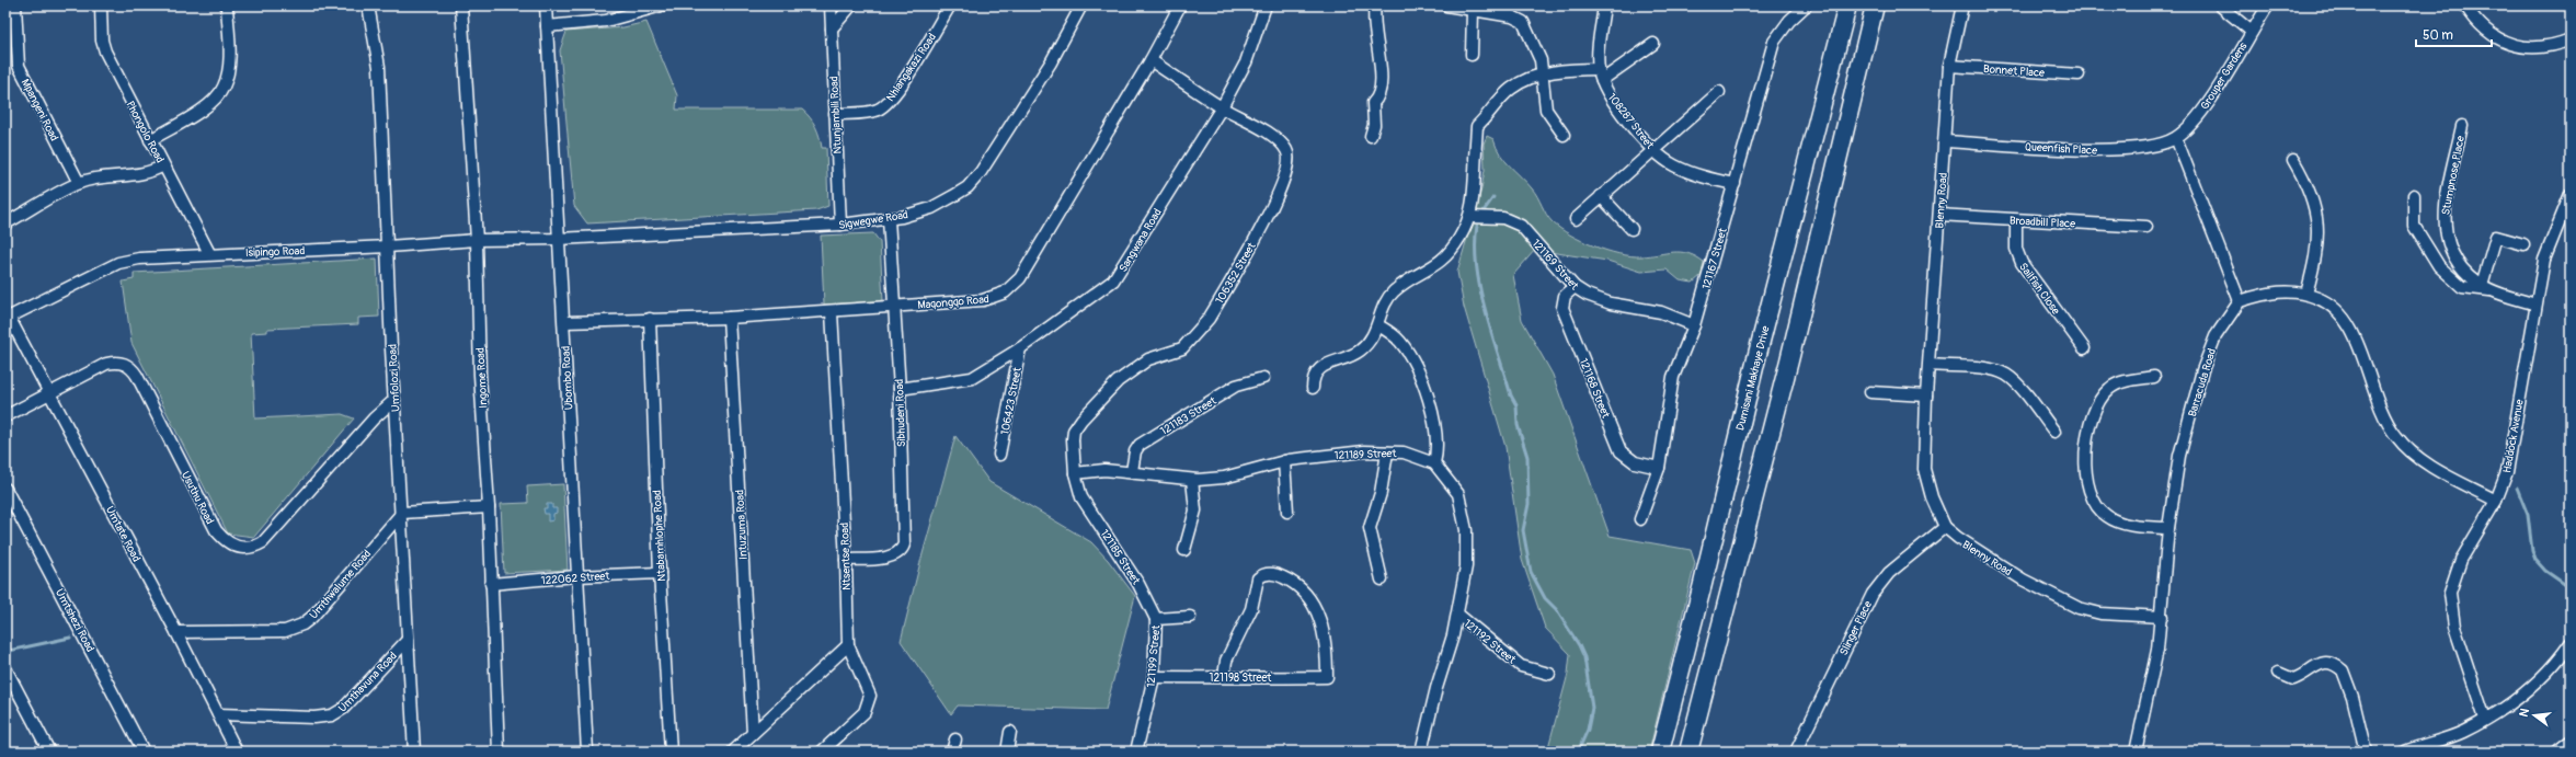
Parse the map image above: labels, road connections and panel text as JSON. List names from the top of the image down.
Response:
{
  "streets": {
    "main road": ["Dumisani Makhaye Drive"],
    "street": [
      "Nhlangakazi Road",
      "Bonnet Place",
      "Grouper Gardens",
      "Mpangeni Road",
      "Ntunjambili Road",
      "108287 Street",
      "Phongolo Road",
      "Queenfish Place",
      "Stumpnose Place",
      "Blenny Road",
      "Sigwegwe Road",
      "Broadbill Place",
      "Sangwana Road",
      "Isipingo Road",
      "121167 Street",
      "121169 Street",
      "106352 Street",
      "Sailfish Close",
      "Maqongqo Road",
      "Umfolozi Road",
      "Ingome Road",
      "Ubombo Road",
      "Barracuda Road",
      "121168 Street",
      "106423 Street",
      "Sibhudeni Road",
      "121183 Street",
      "Haddock Avenue",
      "121189 Street",
      "Usuthu Road",
      "Intuzuma Road",
      "Umtate Road",
      "Ntabamhlophe Road",
      "Ntsentse Road",
      "121185 Street",
      "122062 Street",
      "Umthwalume Road",
      "Umtshezi Road",
      "Slinger Place",
      "121192 Street",
      "121199 Street",
      "121198 Street",
      "Umthavuna Road"
    ]
  },
  "crossings": [
    ["Nhlangakazi Road", "Ntunjambili Road"],
    ["Bonnet Place", "Blenny Road"],
    ["Grouper Gardens", "Queenfish Place"],
    ["Ntunjambili Road", "Sigwegwe Road"],
    ["108287 Street", "121167 Street"],
    ["Phongolo Road", "Isipingo Road"],
    ["Queenfish Place", "Blenny Road"],
    ["Stumpnose Place", "Haddock Avenue"],
    ["Blenny Road", "Broadbill Place"],
    ["Blenny Road", "Barracuda Road"],
    ["Blenny Road", "Slinger Place"],
    ["Sigwegwe Road", "Isipingo Road"],
    ["Sigwegwe Road", "Ubombo Road"],
    ["Sigwegwe Road", "Sibhudeni Road"],
    ["Broadbill Place", "Sailfish Close"],
    ["Sangwana Road", "106352 Street"],
    ["Sangwana Road", "106423 Street"],
    ["Sangwana Road", "Sibhudeni Road"],
    ["Isipingo Road", "Umfolozi Road"],
    ["Isipingo Road", "Ingome Road"],
    ["Isipingo Road", "Ubombo Road"],
    ["Isipingo Road", "Umtate Road"],
    ["121167 Street", "121169 Street"],
    ["121167 Street", "121168 Street"],
    ["121169 Street", "121168 Street"],
    ["106352 Street", "Maqongqo Road"],
    ["106352 Street", "121189 Street"],
    ["106352 Street", "121185 Street"],
    ["Maqongqo Road", "Ubombo Road"],
    ["Maqongqo Road", "Sibhudeni Road"],
    ["Maqongqo Road", "Intuzuma Road"],
    ["Maqongqo Road", "Ntabamhlophe Road"],
    ["Maqongqo Road", "Ntsentse Road"],
    ["Umfolozi Road", "Usuthu Road"],
    ["Umfolozi Road", "Umthwalume Road"],
    ["Umfolozi Road", "Umthavuna Road"],
    ["Ingome Road", "122062 Street"],
    ["Ubombo Road", "122062 Street"],
    ["Sibhudeni Road", "Ntsentse Road"],
    ["121183 Street", "121189 Street"],
    ["Usuthu Road", "Umtate Road"],
    ["Umtate Road", "Umthwalume Road"],
    ["Umtate Road", "Umthavuna Road"],
    ["Ntabamhlophe Road", "122062 Street"],
    ["121185 Street", "121199 Street"],
    ["121199 Street", "121198 Street"]
  ],
  "scale_bar": "50 m",
  "north": "left"
}
